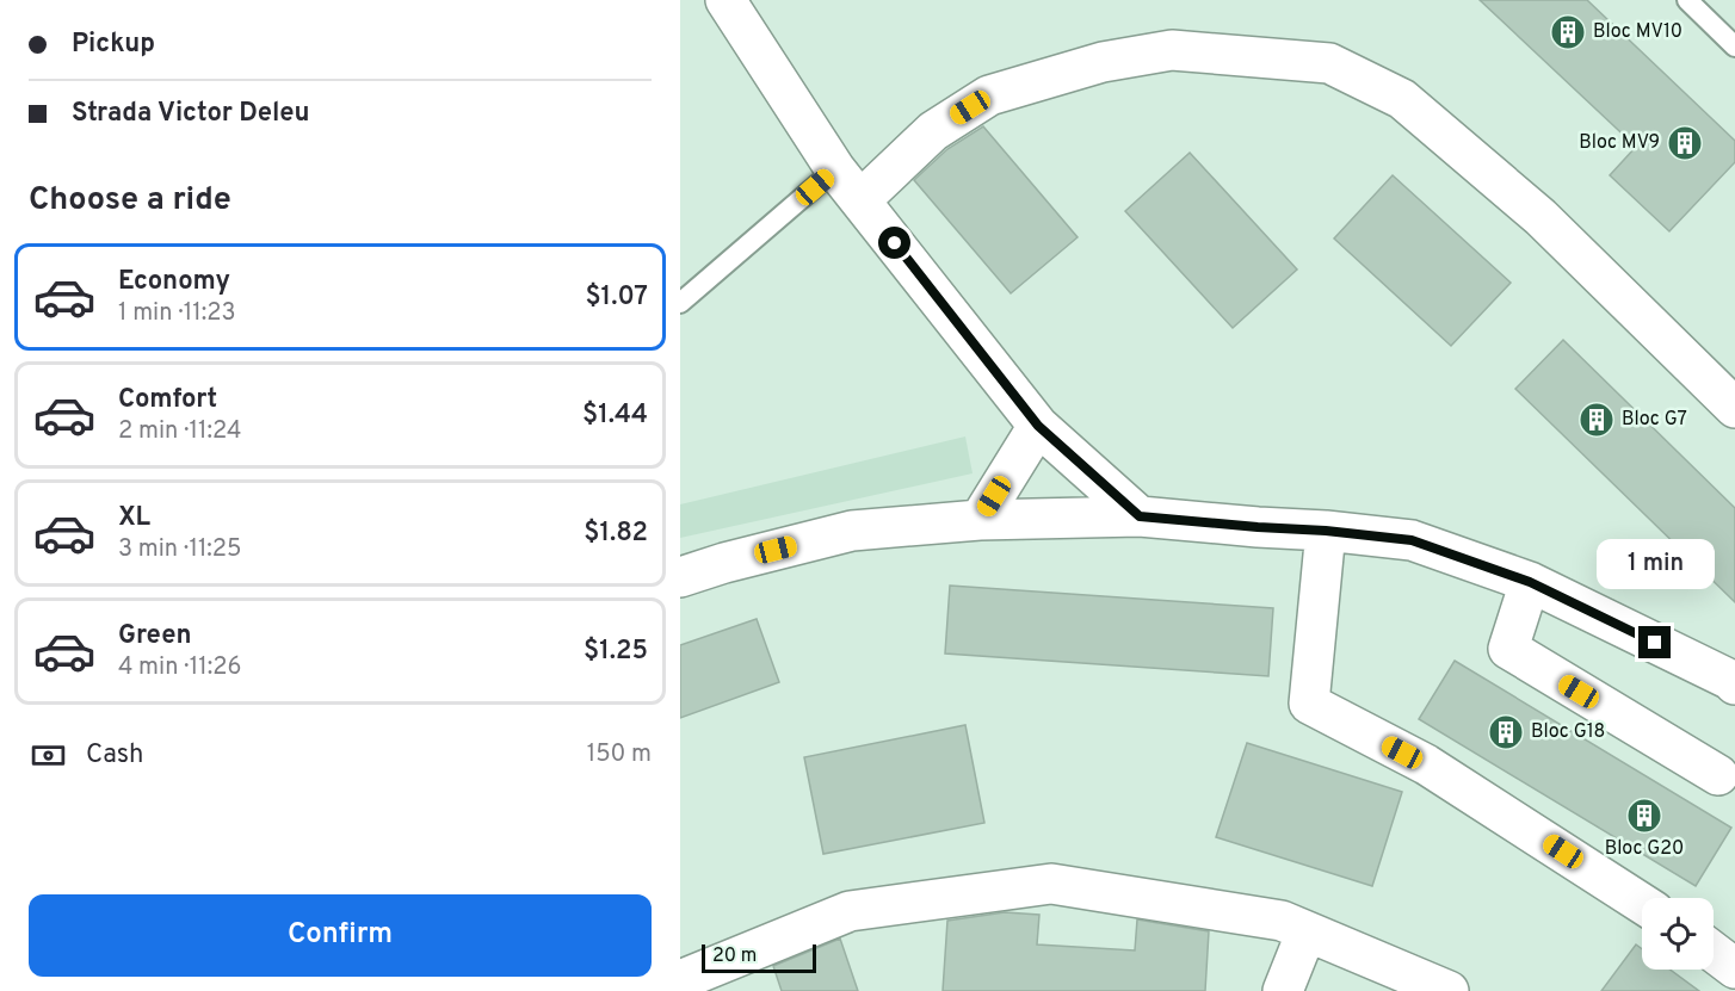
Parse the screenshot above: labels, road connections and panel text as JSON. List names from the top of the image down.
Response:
{
  "places": {
    "building": [
      "Bloc MV10",
      "Bloc MV9",
      "Bloc G7",
      "Bloc G18",
      "Bloc G20"
    ]
  },
  "scale_bar": "20 m",
  "page": {
    "banner": ["Pickup", "Strada Victor Deleu"],
    "heading": "Choose a ride",
    "list": [
      {
        "name": "Economy",
        "note": "1 min · 11:23",
        "value": "$1.07"
      },
      {
        "name": "Comfort",
        "note": "2 min · 11:24",
        "value": "$1.44"
      },
      {
        "name": "XL",
        "note": "3 min · 11:25",
        "value": "$1.82"
      },
      {
        "name": "Green",
        "note": "4 min · 11:26",
        "value": "$1.25"
      }
    ],
    "bubble": "1 min",
    "pay": ["Cash", "150 m"],
    "buttons": "Confirm",
    "scale": "20 m"
  }
}
